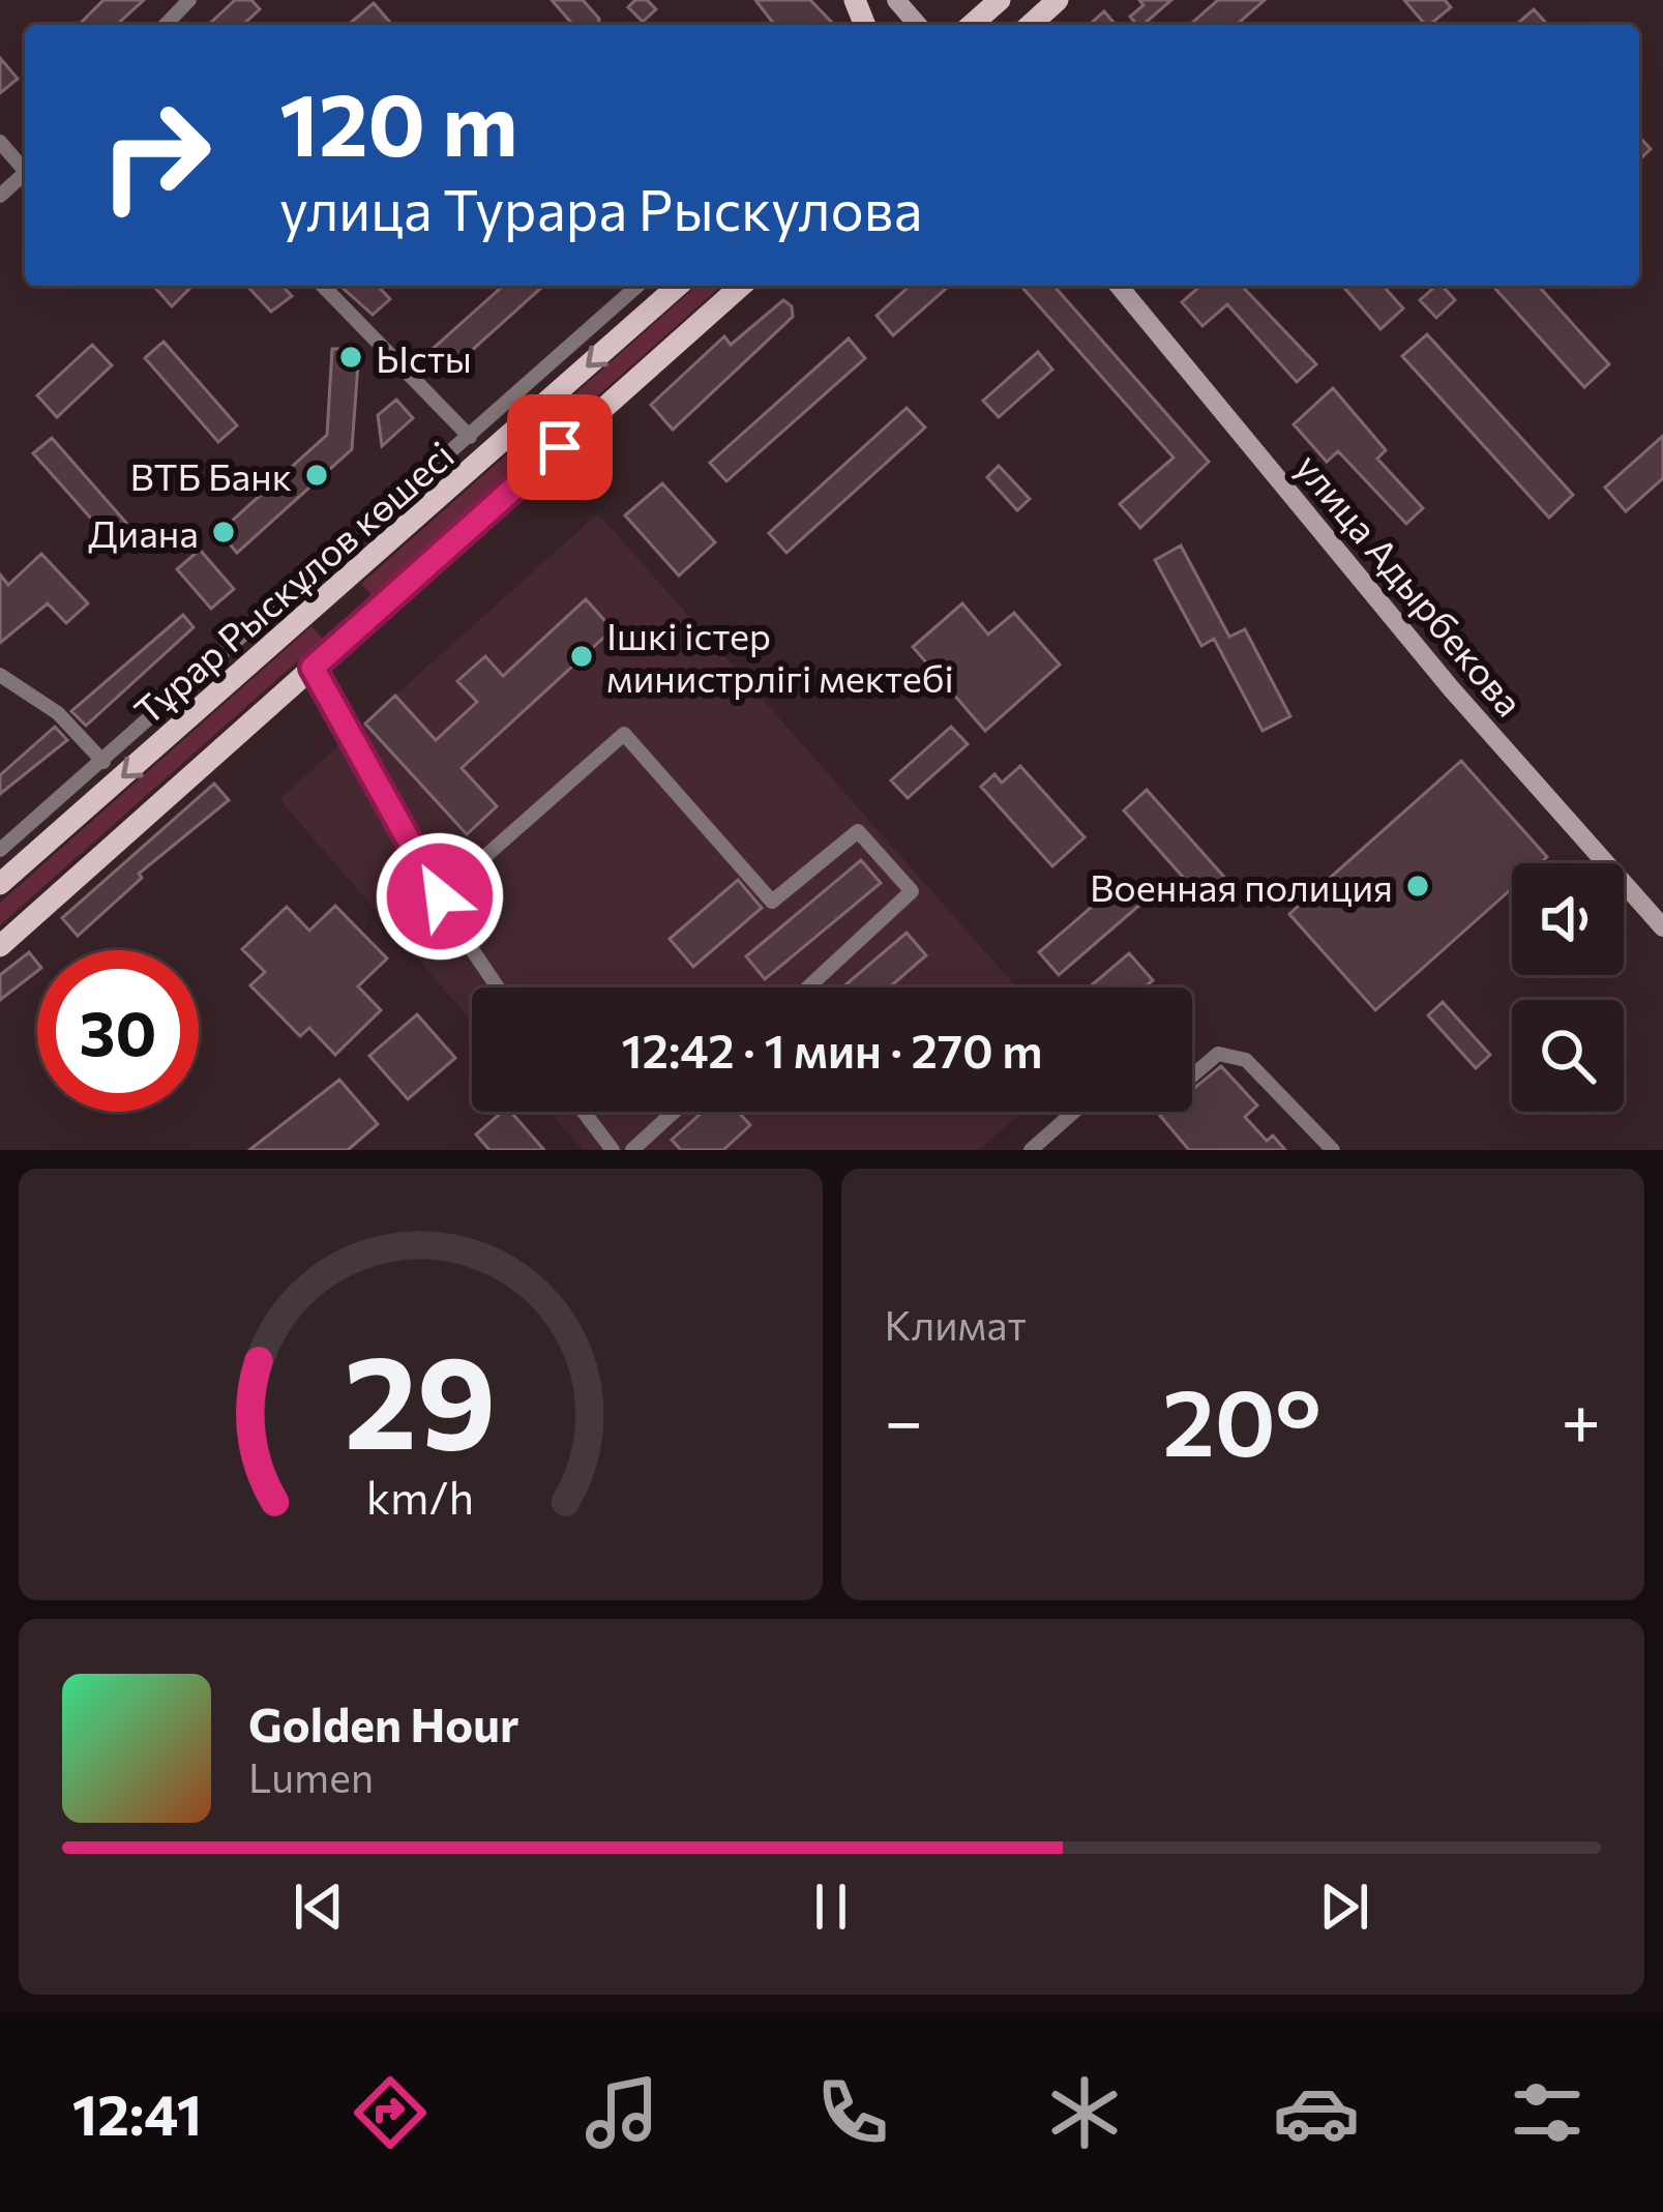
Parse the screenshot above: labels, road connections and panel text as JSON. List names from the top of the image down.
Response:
{
  "streets": {
    "main road": ["Тұрар Рыскұлов көшесі", "улица Адырбекова"]
  },
  "places": [
    "Ысты",
    "ВТБ Банк",
    "Диана",
    "Ішкі істер министрлігі мектебі",
    "Военная полиция"
  ],
  "page": {
    "turn": ["120 m", "улица Турара Рыскулова"],
    "limit": "30",
    "trip": "12:42 · 1 мин · 270 m",
    "tile": "Климат",
    "heat": ["−", "20°", "+"],
    "song": ["Golden Hour", "Lumen"],
    "tabs": "12:41",
    "gauge": ["29", "km/h"]
  }
}
